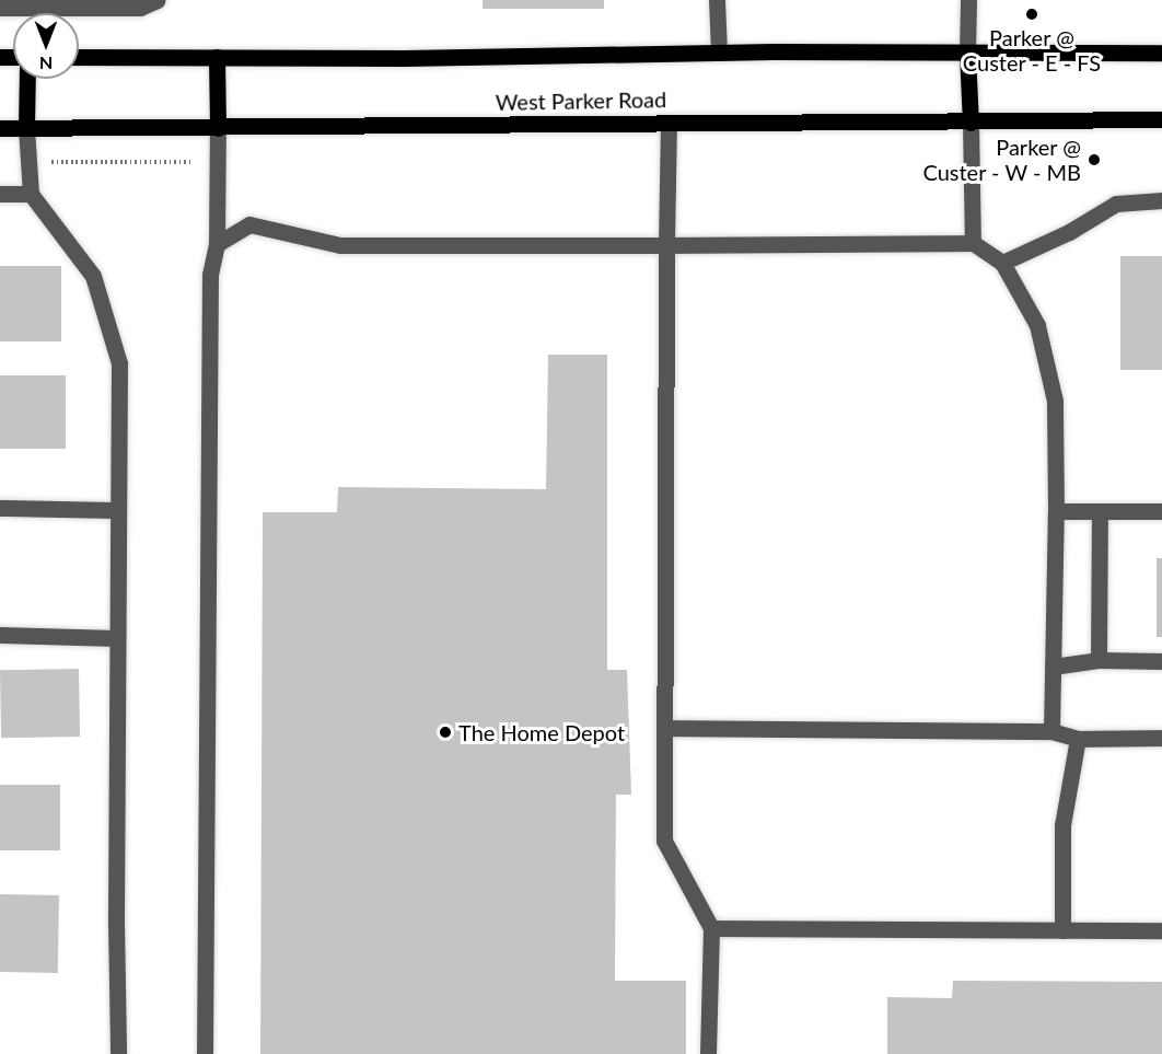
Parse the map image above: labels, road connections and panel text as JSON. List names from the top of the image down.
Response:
{
  "streets": {
    "main road": ["West Parker Road"]
  },
  "places": ["Parker @ Custer - E - FS", "Parker @ Custer - W - MB", "The Home Depot"],
  "north": "bottom"
}
